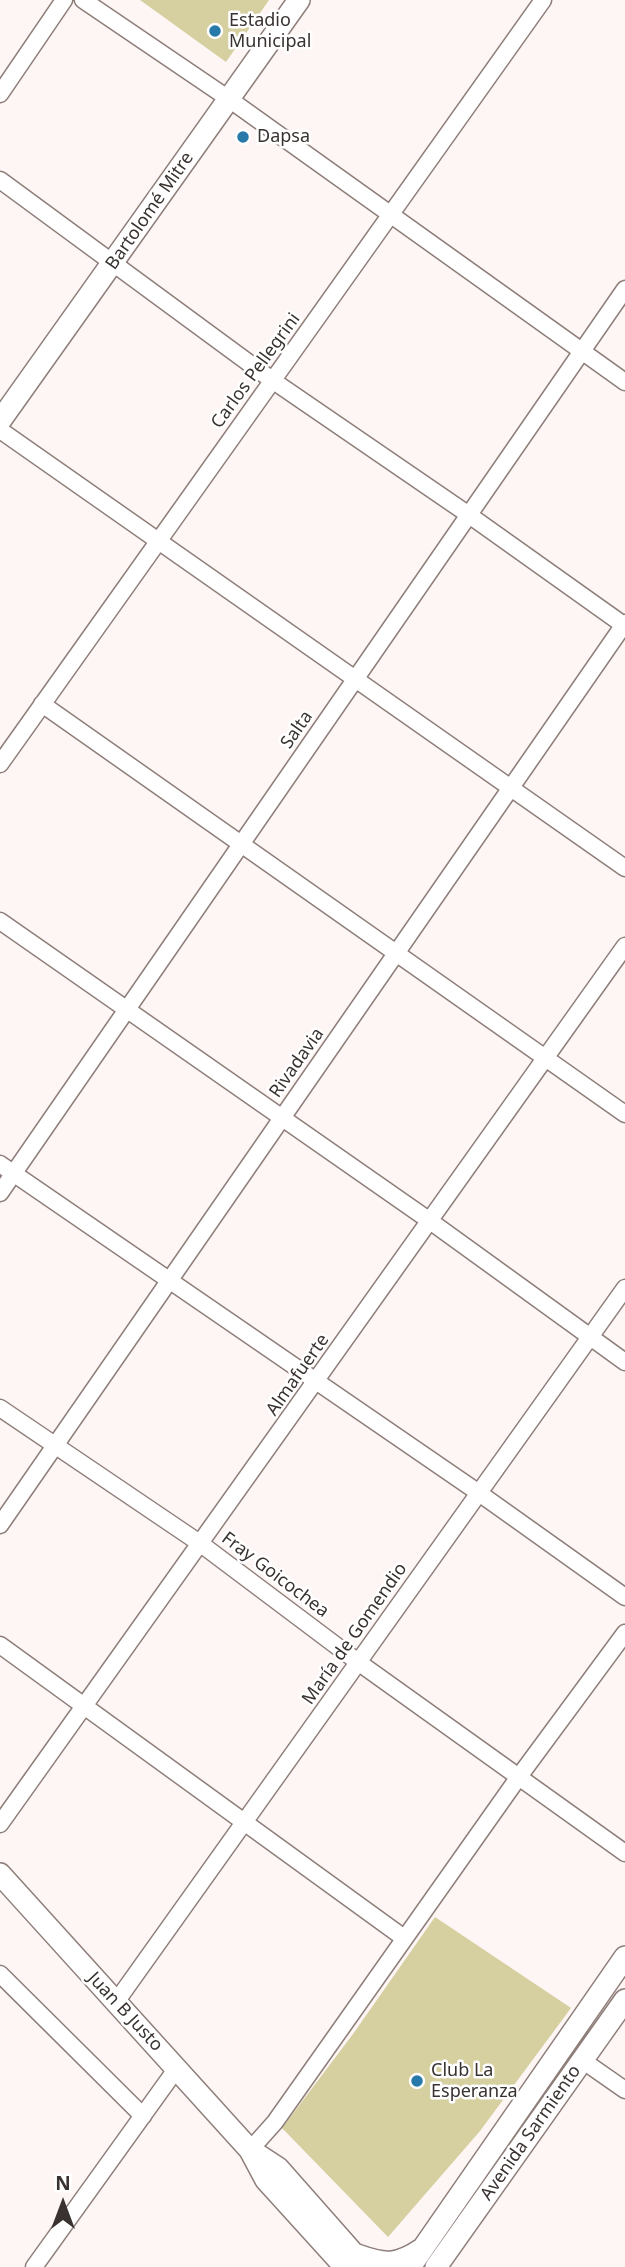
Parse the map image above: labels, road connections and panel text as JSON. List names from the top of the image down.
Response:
{
  "streets": {
    "main road": ["Bartolomé Mitre", "Juan B Justo", "Avenida Sarmiento"],
    "street": [
      "Carlos Pellegrini",
      "Salta",
      "Rivadavia",
      "Almafuerte",
      "Fray Goicochea",
      "María de Gomendio"
    ]
  },
  "crossings": [
    ["Rivadavia", "Fray Goicochea"],
    ["Almafuerte", "Fray Goicochea"],
    ["Fray Goicochea", "María de Gomendio"],
    ["María de Gomendio", "Juan B Justo"]
  ],
  "places": ["Estadio Municipal", "Dapsa", "Club La Esperanza"],
  "north": "top"
}
